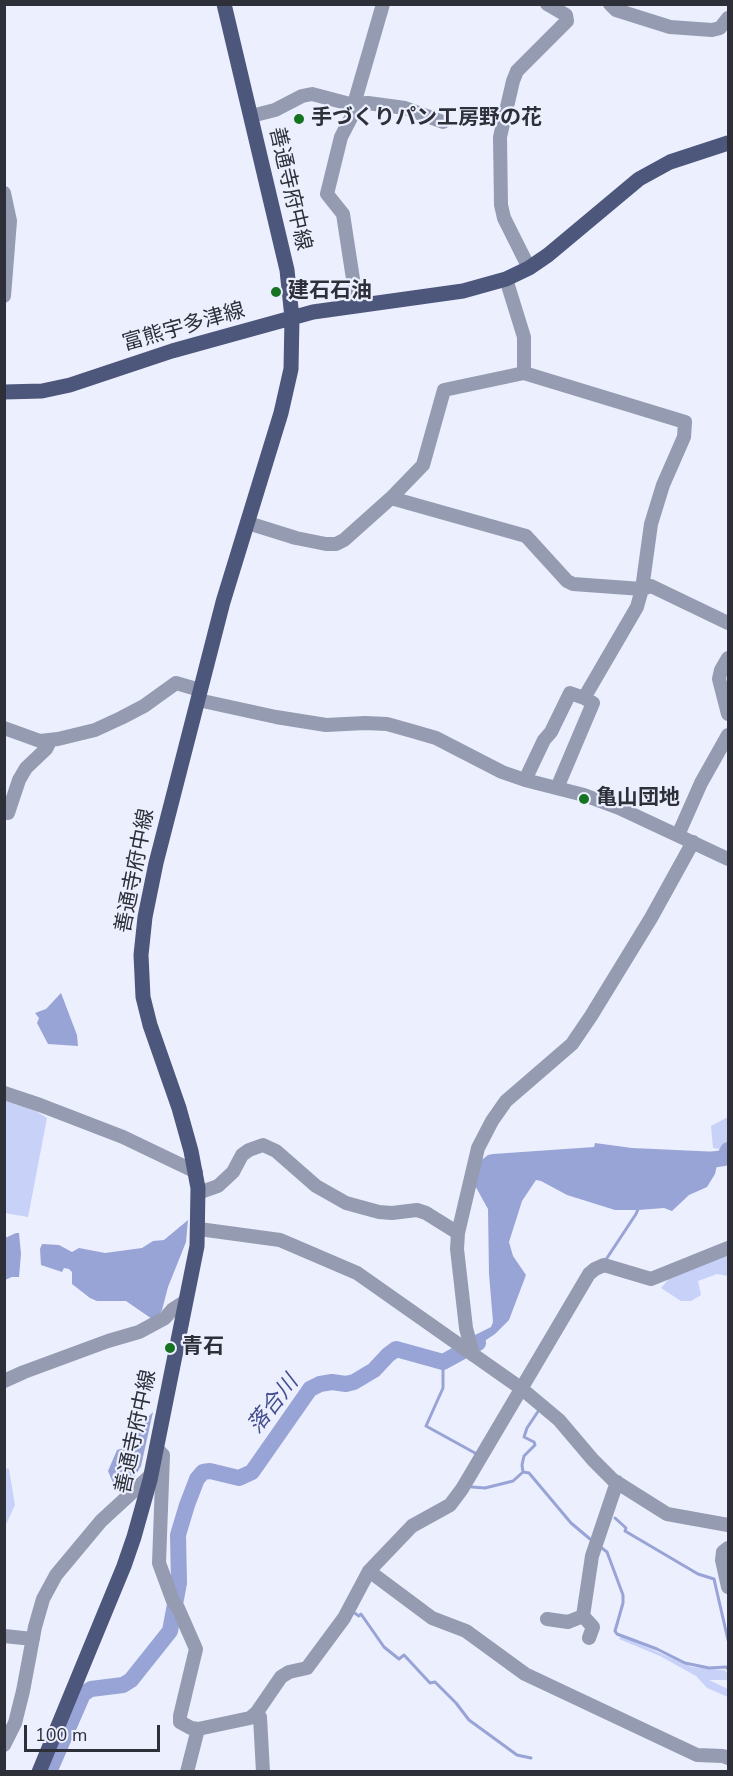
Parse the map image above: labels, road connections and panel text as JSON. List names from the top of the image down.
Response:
{
  "streets": {
    "main road": ["善通寺府中線", "富熊宇多津線"]
  },
  "crossings": [
    ["善通寺府中線", "富熊宇多津線"]
  ],
  "water": ["落合川"],
  "places": [
    "手づくりパン工房野の花",
    "建石石油",
    "亀山団地",
    "青石"
  ],
  "scale_bar": "100 m"
}
